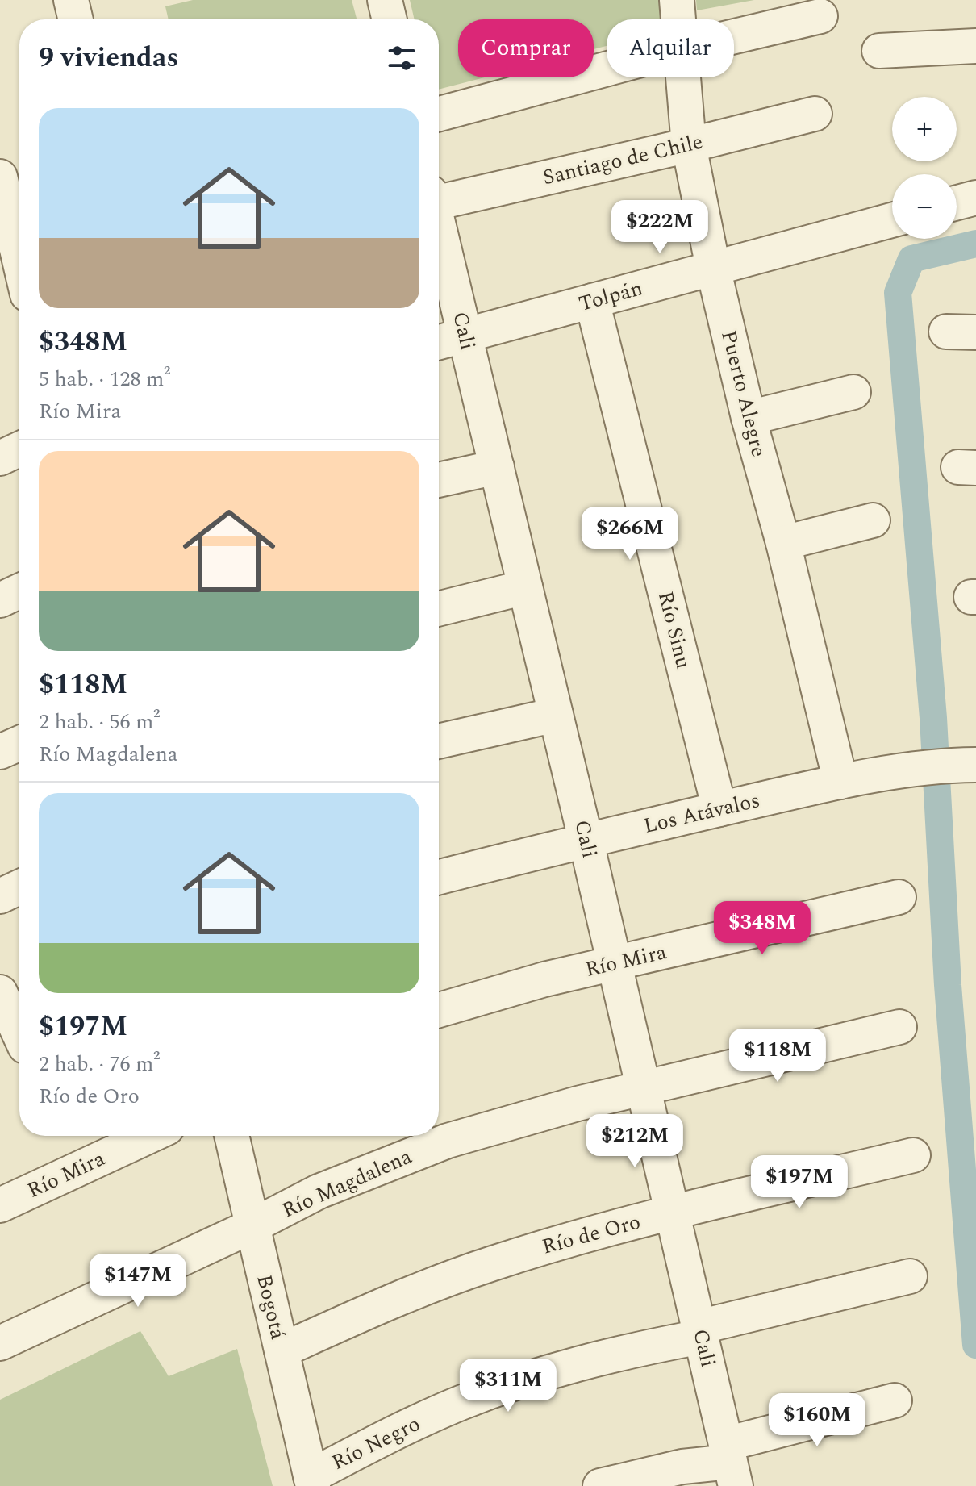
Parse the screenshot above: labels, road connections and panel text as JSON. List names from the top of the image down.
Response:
{
  "streets": {
    "street": [
      "Santiago de Chile",
      "Tolpán",
      "Cali",
      "Puerto Alegre",
      "Río Sinu",
      "Los Atávalos",
      "Río Mira",
      "Río Magdalena",
      "Río de Oro",
      "Bogotá",
      "Río Negro"
    ]
  },
  "crossings": [
    ["Santiago de Chile", "Puerto Alegre"],
    ["Tolpán", "Cali"],
    ["Tolpán", "Puerto Alegre"],
    ["Tolpán", "Río Sinu"],
    ["Cali", "Los Atávalos"],
    ["Cali", "Río Mira"],
    ["Cali", "Río Magdalena"],
    ["Cali", "Río de Oro"],
    ["Cali", "Río Negro"],
    ["Puerto Alegre", "Los Atávalos"],
    ["Río Sinu", "Los Atávalos"],
    ["Río Magdalena", "Bogotá"],
    ["Río de Oro", "Bogotá"],
    ["Bogotá", "Río Negro"]
  ],
  "page": {
    "chip": ["Comprar", "Alquilar"],
    "heading": "9 viviendas",
    "map_buttons": ["+", "−"],
    "list": [
      {
        "name": "$348M",
        "note": "5 hab. · 128 m² · Río Mira"
      },
      {
        "name": "$118M",
        "note": "2 hab. · 56 m² · Río Magdalena"
      },
      {
        "name": "$197M",
        "note": "2 hab. · 76 m² · Río de Oro"
      }
    ],
    "price": [
      "$222M",
      "$266M",
      "$348M",
      "$118M",
      "$212M",
      "$197M",
      "$147M",
      "$311M",
      "$160M"
    ]
  }
}
